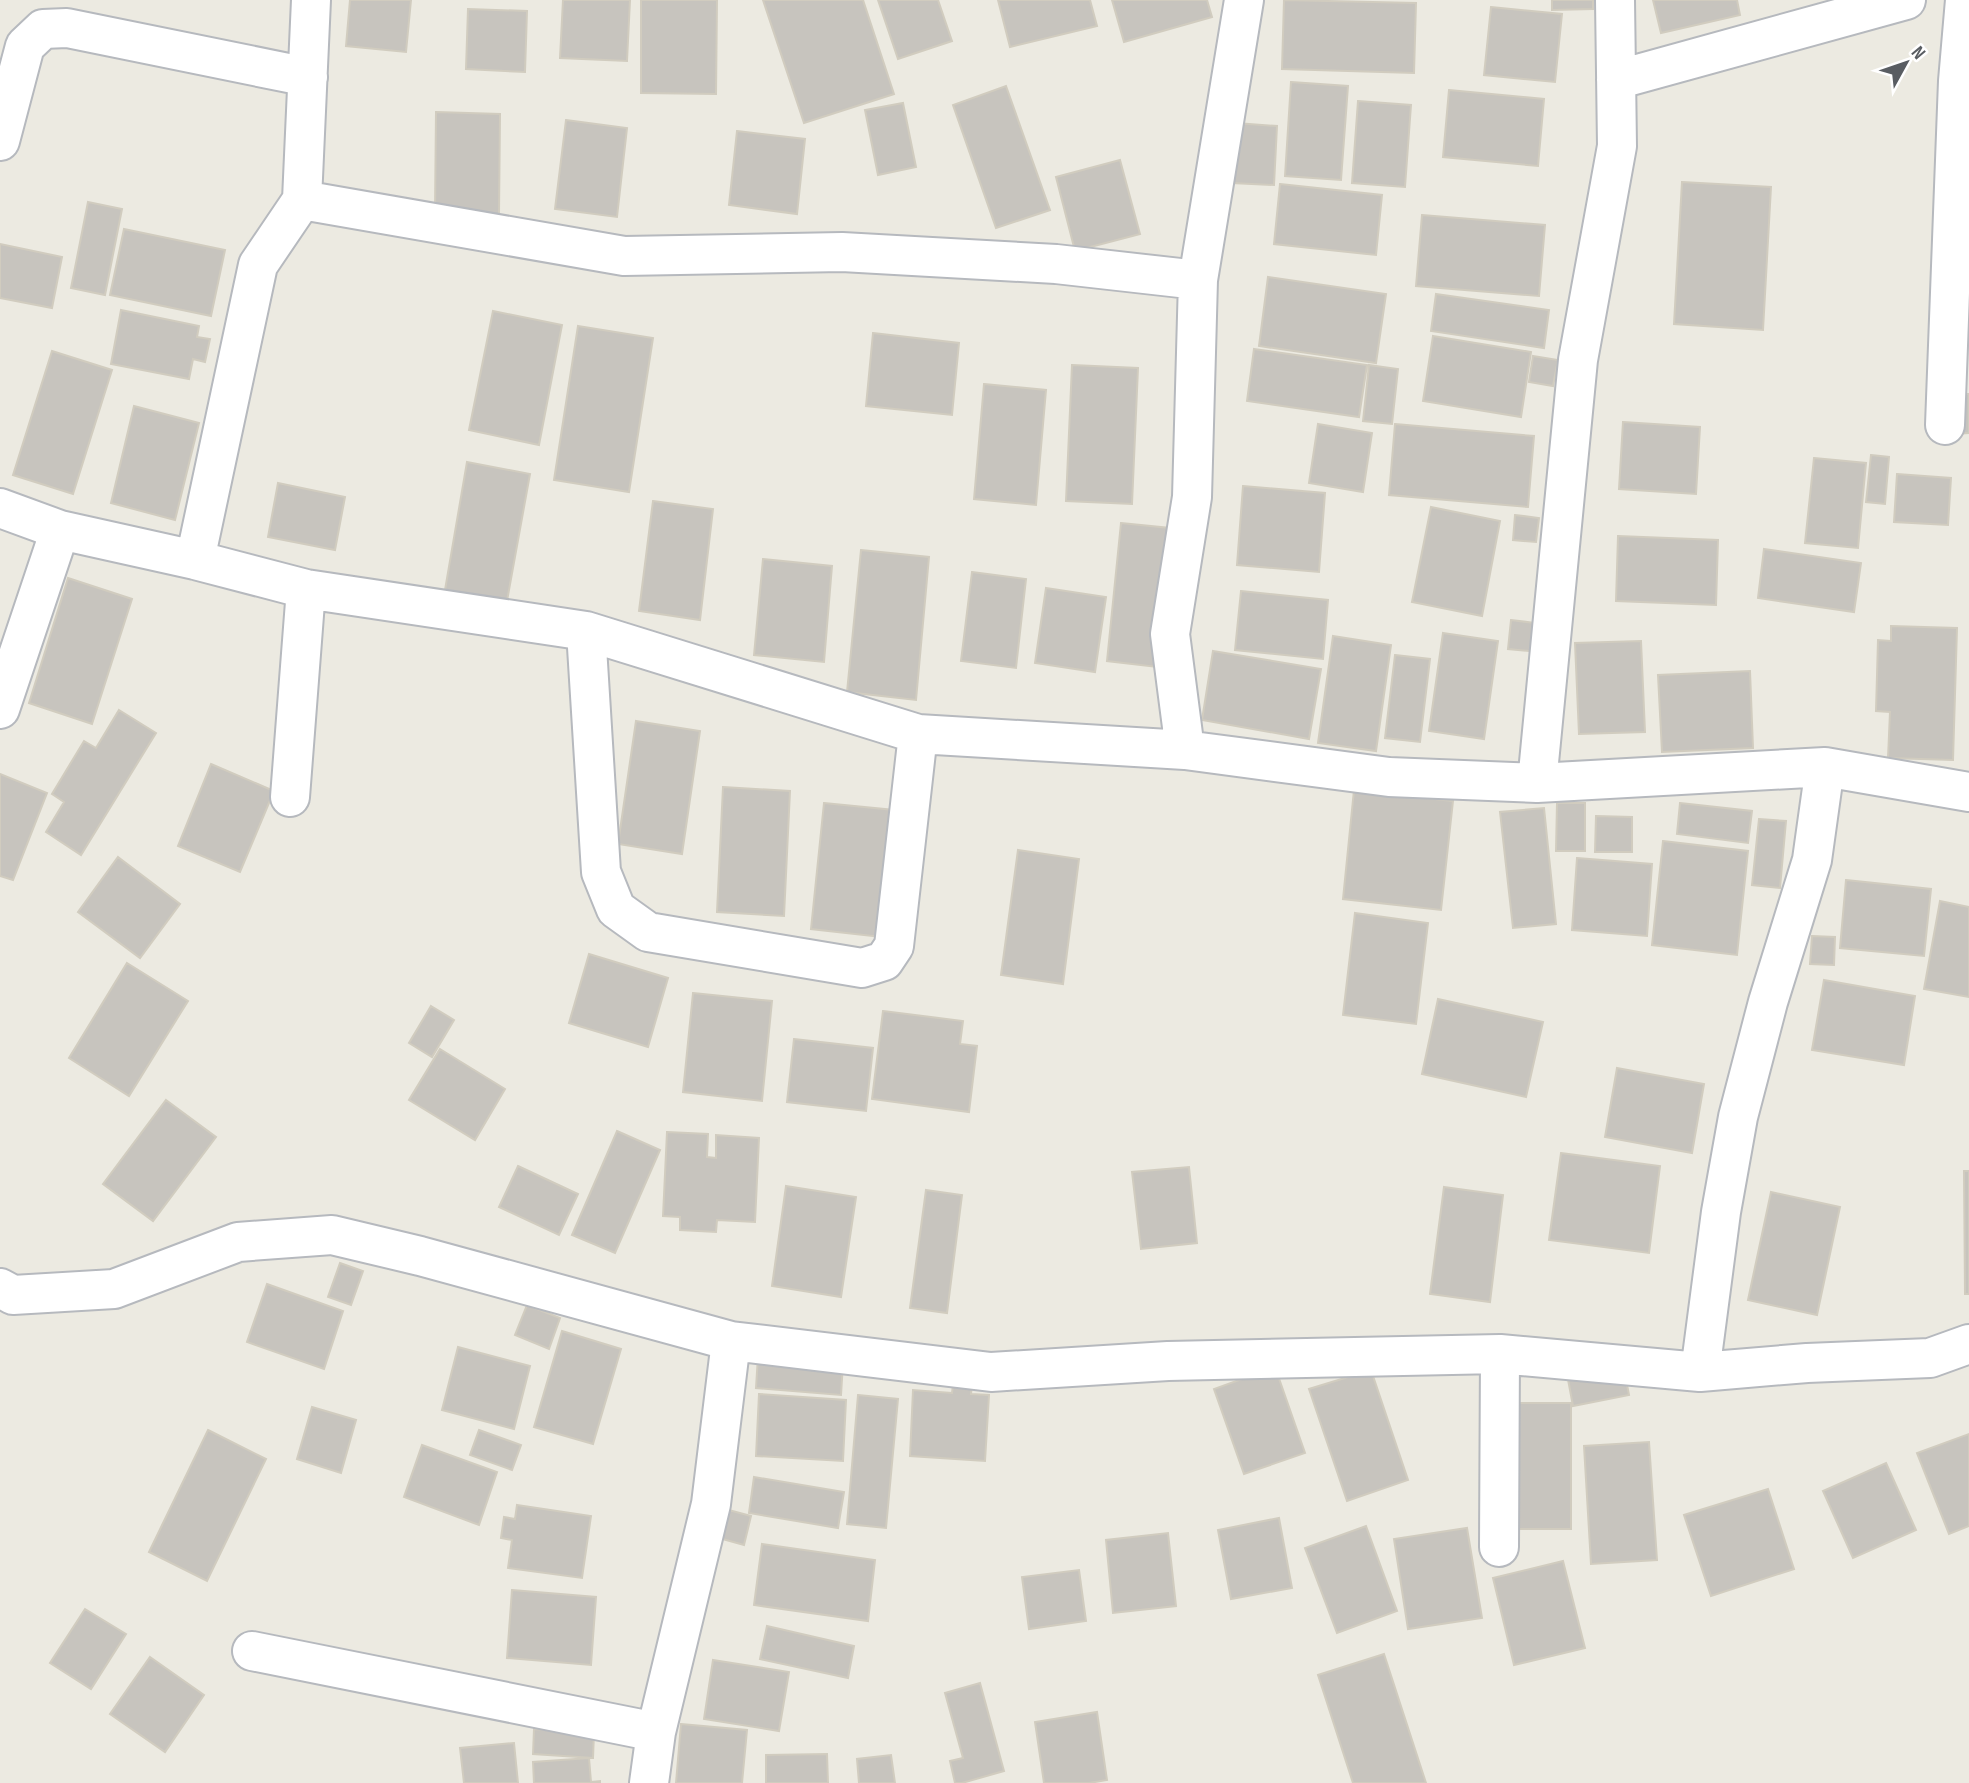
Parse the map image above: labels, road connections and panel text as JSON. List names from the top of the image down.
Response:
{
  "north": "top right"
}
